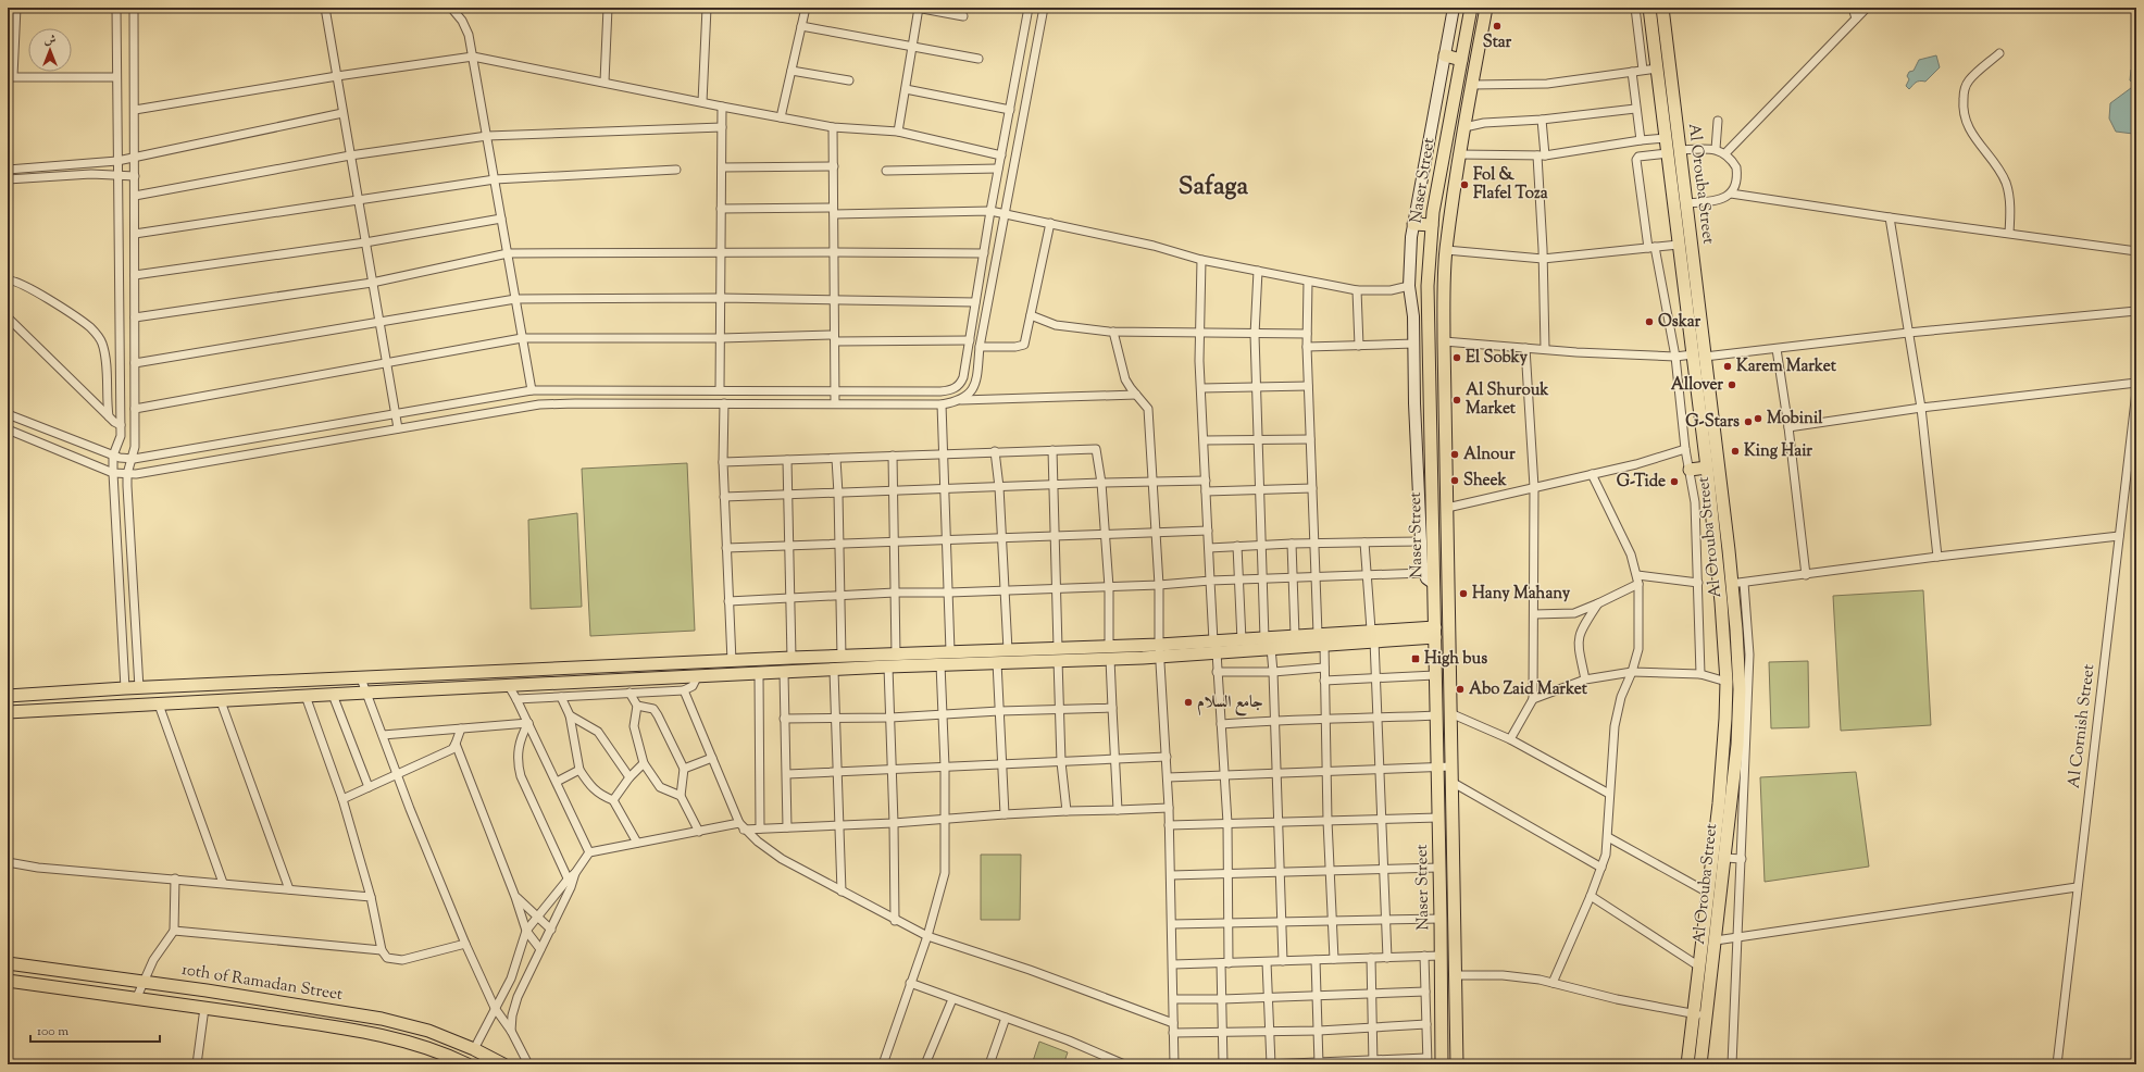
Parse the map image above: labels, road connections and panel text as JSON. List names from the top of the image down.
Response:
{
  "streets": {
    "main road": ["Naser Street", "Al Orouba Street", "10th of Ramadan Street"],
    "street": ["Al Cornish Street"]
  },
  "districts": ["Safaga"],
  "places": {
    "other": [
      "Star",
      "Fol & Flafel Toza",
      "Oskar",
      "El Sobky",
      "Karem Market",
      "Allover",
      "Al Shurouk Market",
      "Mobinil",
      "G-Stars",
      "King Hair",
      "Alnour",
      "Sheek",
      "G-Tide",
      "Hany Mahany",
      "Abo Zaid Market",
      "جامع السلام"
    ],
    "transit": ["High bus"]
  },
  "scale_bar": "100 m",
  "north": "top"
}
